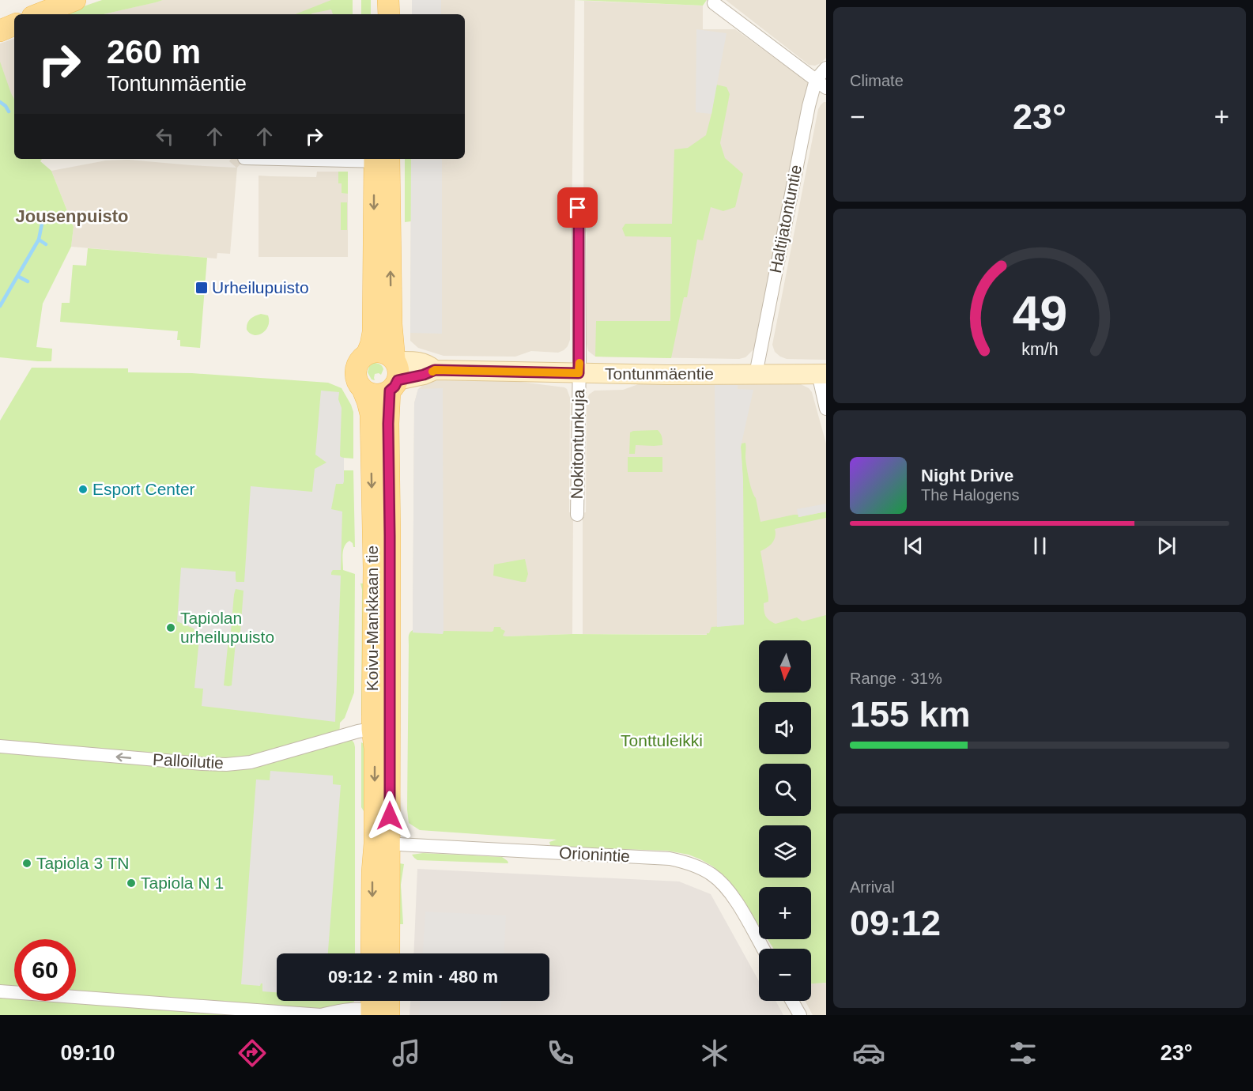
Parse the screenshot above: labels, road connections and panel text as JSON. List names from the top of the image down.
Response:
{
  "streets": {
    "main road": ["Koivu-Mankkaan tie"],
    "street": [
      "Haltijatontuntie",
      "Tontunmäentie",
      "Nokitontunkuja",
      "Palloilutie",
      "Orionintie"
    ]
  },
  "crossings": [
    ["Haltijatontuntie", "Tontunmäentie"],
    ["Tontunmäentie", "Nokitontunkuja"],
    ["Tontunmäentie", "Koivu-Mankkaan tie"],
    ["Koivu-Mankkaan tie", "Palloilutie"],
    ["Koivu-Mankkaan tie", "Orionintie"]
  ],
  "one_way": ["Palloilutie"],
  "districts": ["Jousenpuisto"],
  "parks": ["Tonttuleikki"],
  "places": {
    "transit": ["Urheilupuisto"],
    "other": [
      "Esport Center",
      "Tapiolan urheilupuisto",
      "Tapiola 3 TN",
      "Tapiola N 1"
    ]
  },
  "north": "bottom",
  "page": {
    "tile": [
      "Climate",
      ["Range · 31%", "155 km"],
      ["Arrival", "09:12"]
    ],
    "turn": ["260 m", "Tontunmäentie"],
    "heat": ["−", "23°", "+"],
    "song": ["Night Drive", "The Halogens"],
    "map_buttons": ["+", "−"],
    "limit": "60",
    "trip": "09:12 · 2 min · 480 m",
    "tabs": ["09:10", "23°"],
    "gauge": ["49", "km/h"]
  }
}
